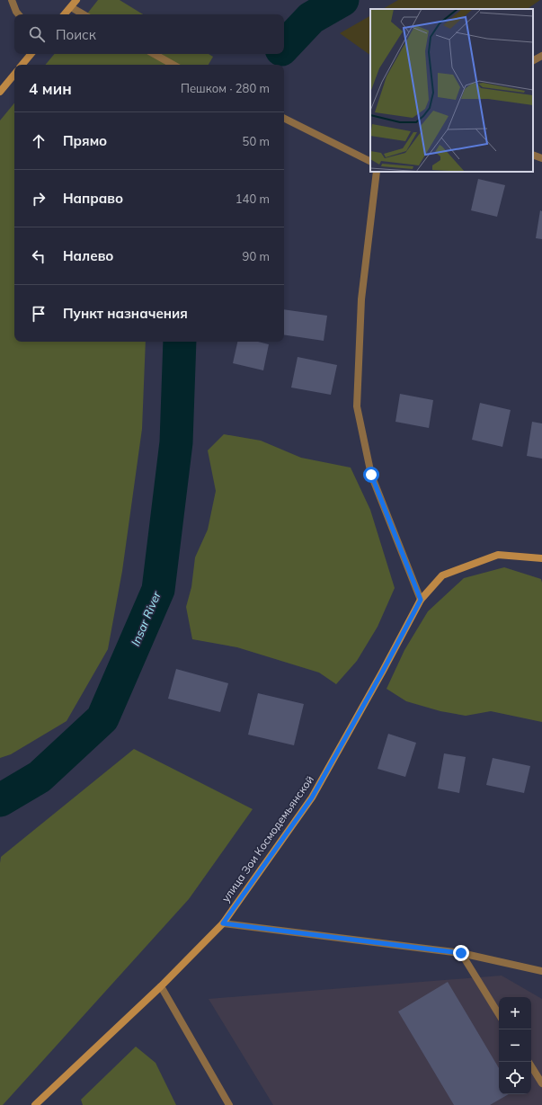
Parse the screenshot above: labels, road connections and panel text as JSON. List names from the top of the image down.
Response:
{
  "streets": {
    "street": ["улица Зои Космодемьянской"]
  },
  "water": ["Insar River"],
  "page": {
    "search": "Поиск",
    "heading": ["4 мин", "Пешком · 280 m"],
    "list": [
      ["Прямо", "50 m"],
      ["Направо", "140 m"],
      ["Налево", "90 m"],
      "Пункт назначения"
    ],
    "map_buttons": ["+", "−"]
  }
}
